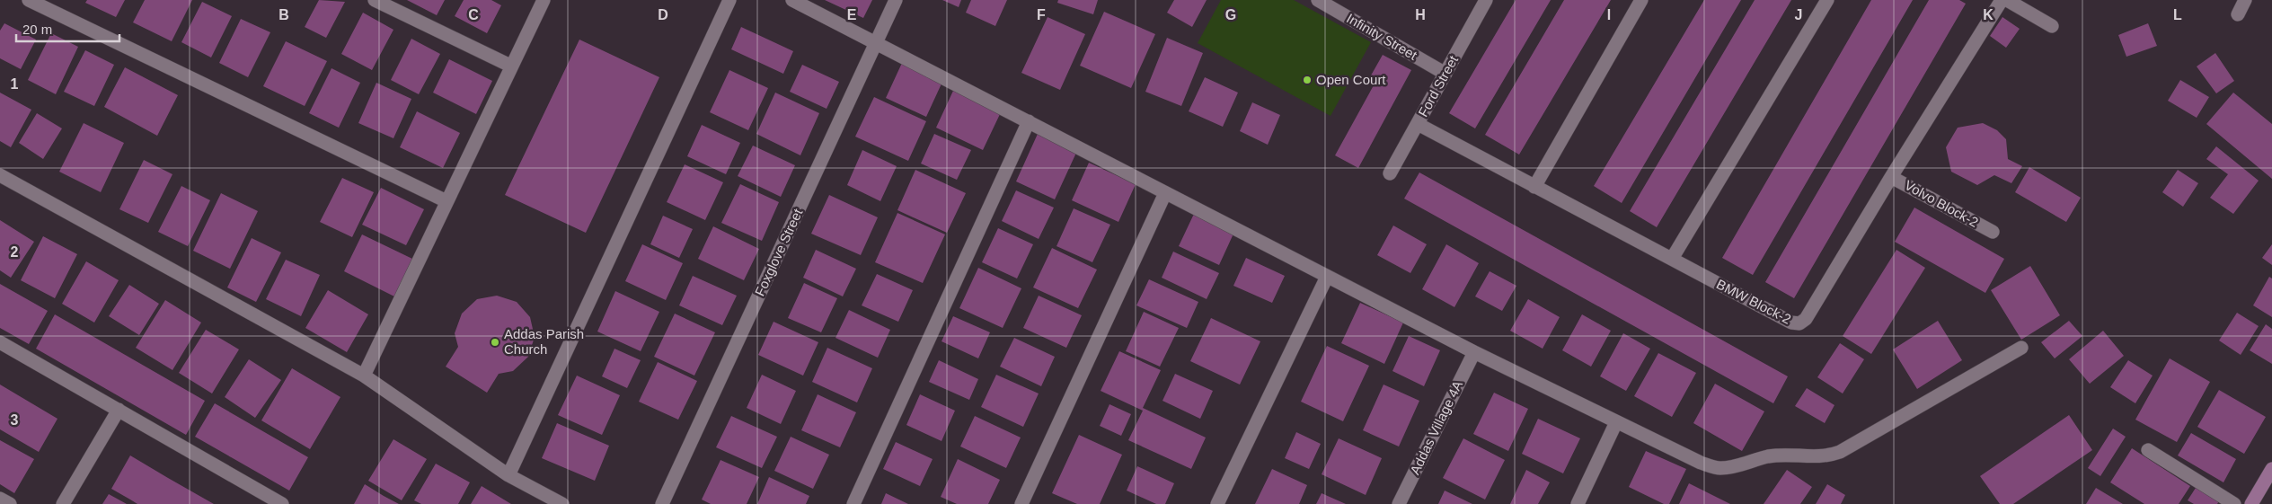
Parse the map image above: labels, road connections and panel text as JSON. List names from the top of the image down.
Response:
{
  "streets": {
    "street": [
      "Infinity Street",
      "Ford Street",
      "Volvo Block-2",
      "Foxglove Street",
      "BMW Block-2",
      "Addas Village 4A"
    ]
  },
  "crossings": [
    ["Infinity Street", "Ford Street"],
    ["Ford Street", "BMW Block-2"],
    ["Volvo Block-2", "BMW Block-2"]
  ],
  "places": ["Open Court", "Addas Parish Church"],
  "scale_bar": "20 m",
  "grid": {
    "columns": [
      "B",
      "C",
      "D",
      "E",
      "F",
      "G",
      "H",
      "I",
      "J",
      "K",
      "L"
    ],
    "rows": ["1", "2", "3"]
  }
}
